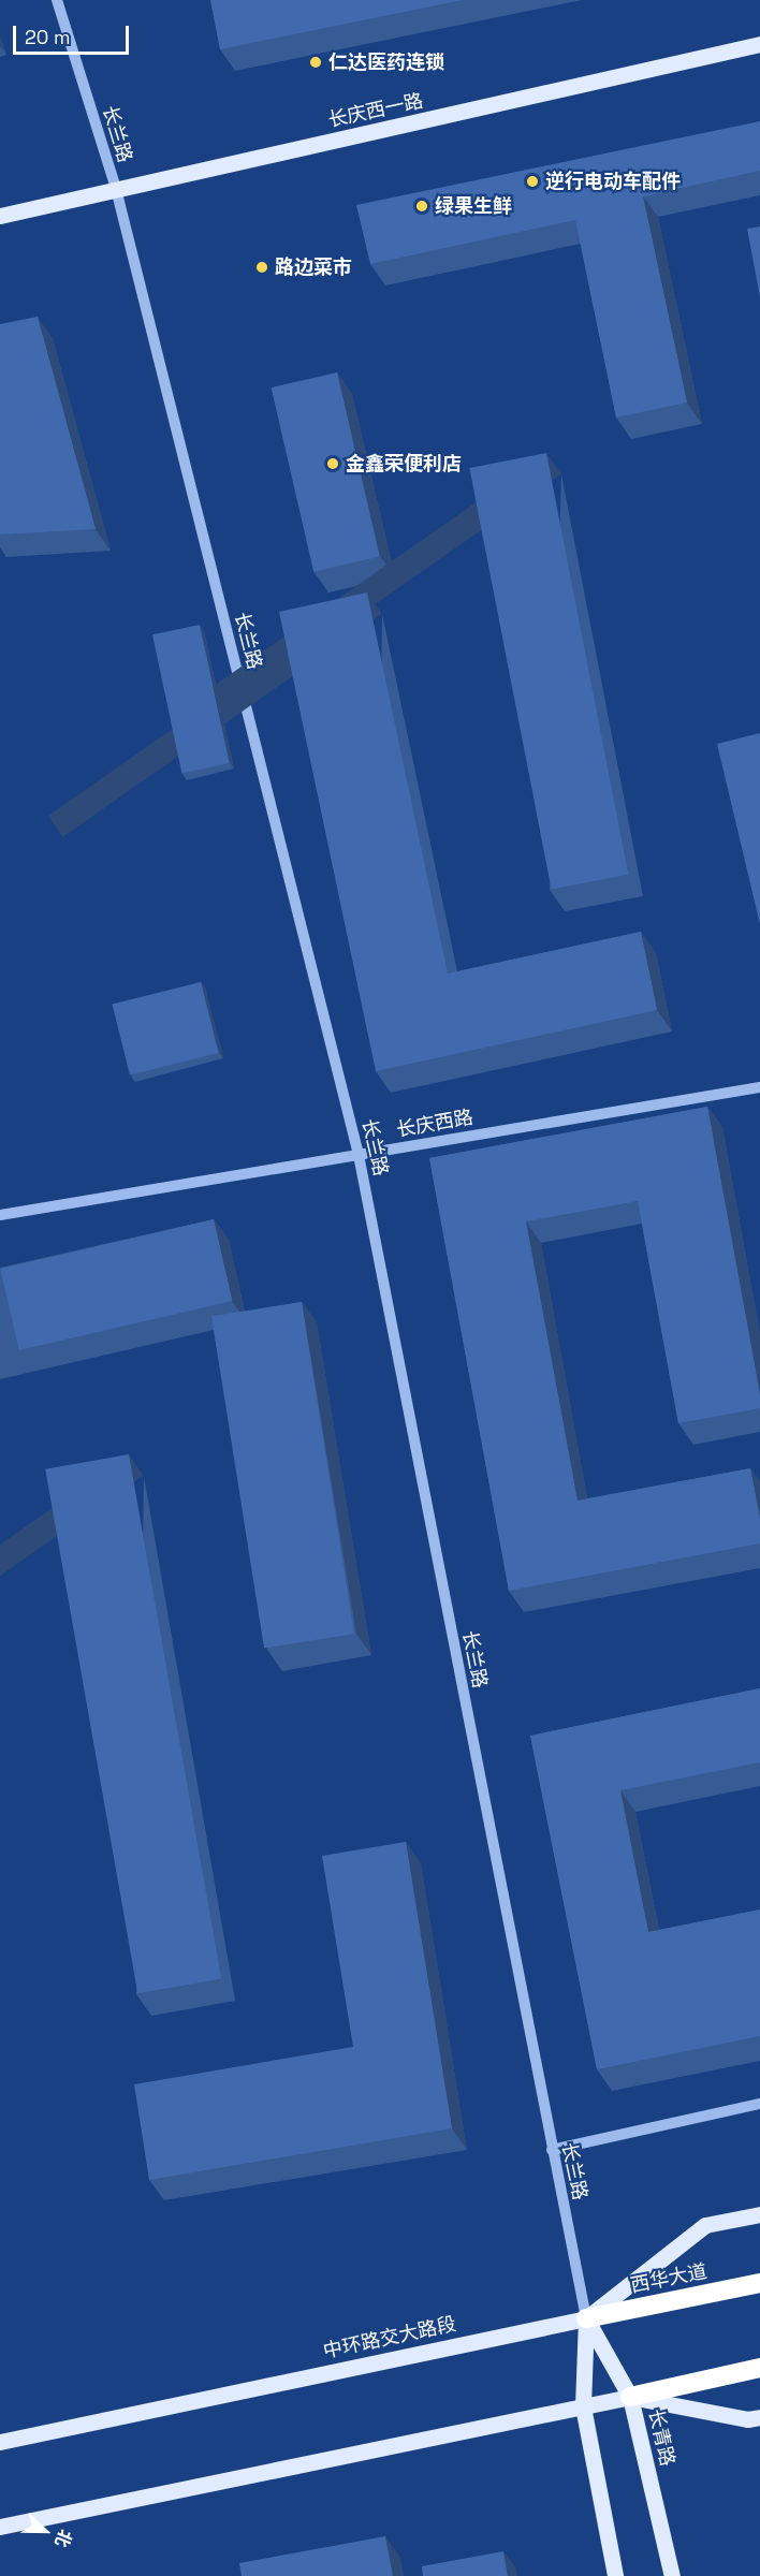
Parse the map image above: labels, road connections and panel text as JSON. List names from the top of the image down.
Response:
{
  "streets": {
    "highway": ["西华大道"],
    "main road": ["长庆西一路", "中环路交大路段", "长青路"],
    "street": ["长兰路", "长庆西路"]
  },
  "crossings": [
    ["长庆西一路", "长兰路"],
    ["长兰路", "长庆西路"],
    ["长兰路", "西华大道"],
    ["长兰路", "中环路交大路段"],
    ["长兰路", "长青路"],
    ["西华大道", "中环路交大路段"],
    ["西华大道", "长青路"],
    ["中环路交大路段", "长青路"]
  ],
  "places": [
    "仁达医药连锁",
    "逆行电动车配件",
    "绿果生鲜",
    "路边菜市",
    "金鑫荣便利店"
  ],
  "scale_bar": "20 m",
  "north": "right"
}
